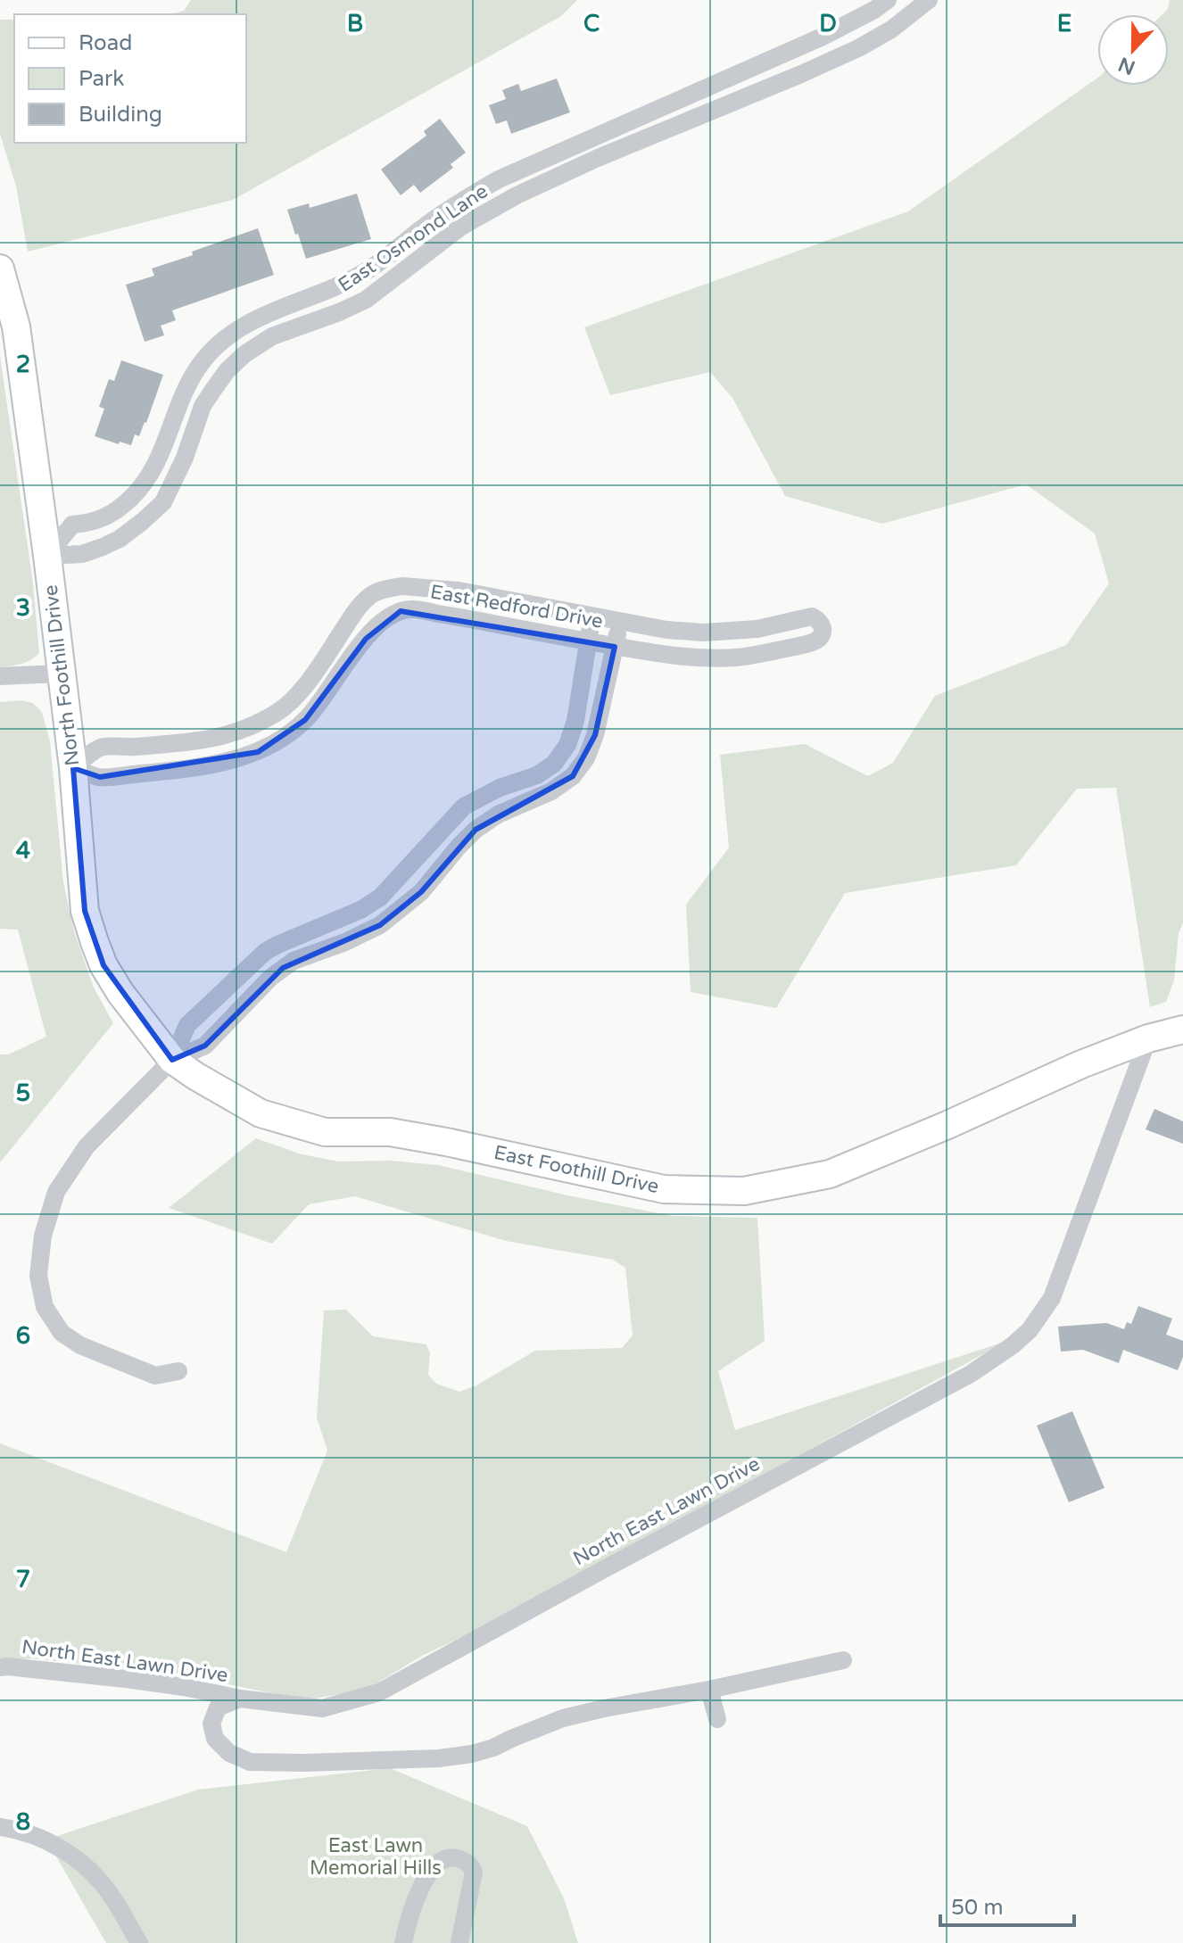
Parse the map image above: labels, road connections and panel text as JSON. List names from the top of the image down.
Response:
{
  "streets": {
    "street": [
      "East Osmond Lane",
      "East Redford Drive",
      "North Foothill Drive",
      "East Foothill Drive",
      "North East Lawn Drive"
    ]
  },
  "crossings": [
    ["East Osmond Lane", "North Foothill Drive"],
    ["East Redford Drive", "North Foothill Drive"],
    ["North Foothill Drive", "East Foothill Drive"],
    ["East Foothill Drive", "North East Lawn Drive"]
  ],
  "parks": ["East Lawn Memorial Hills"],
  "legend": ["Road", "Park", "Building"],
  "scale_bar": "50 m",
  "north": "bottom",
  "grid": {
    "columns": [
      "B",
      "C",
      "D",
      "E"
    ],
    "rows": [
      "2",
      "3",
      "4",
      "5",
      "6",
      "7",
      "8"
    ]
  }
}
